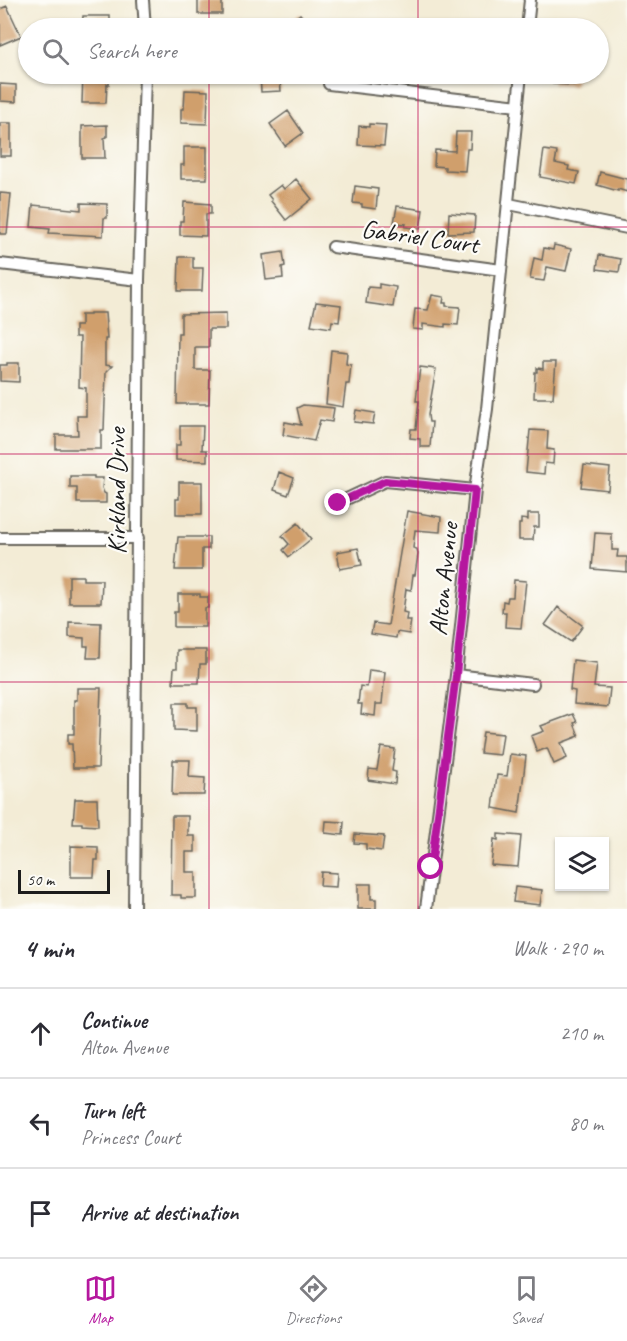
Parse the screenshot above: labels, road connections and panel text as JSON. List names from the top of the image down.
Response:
{
  "streets": {
    "street": ["Gabriel Court", "Kirkland Drive", "Alton Avenue"]
  },
  "crossings": [
    ["Gabriel Court", "Alton Avenue"]
  ],
  "scale_bar": "50 m",
  "page": {
    "search": "Search here",
    "scale": "50 m",
    "heading": ["4 min", "Walk · 290 m"],
    "list": [
      ["Continue", "Alton Avenue", "210 m"],
      ["Turn left", "Princess Court", "80 m"],
      "Arrive at destination"
    ],
    "nav": ["Map", "Directions", "Saved"]
  }
}
